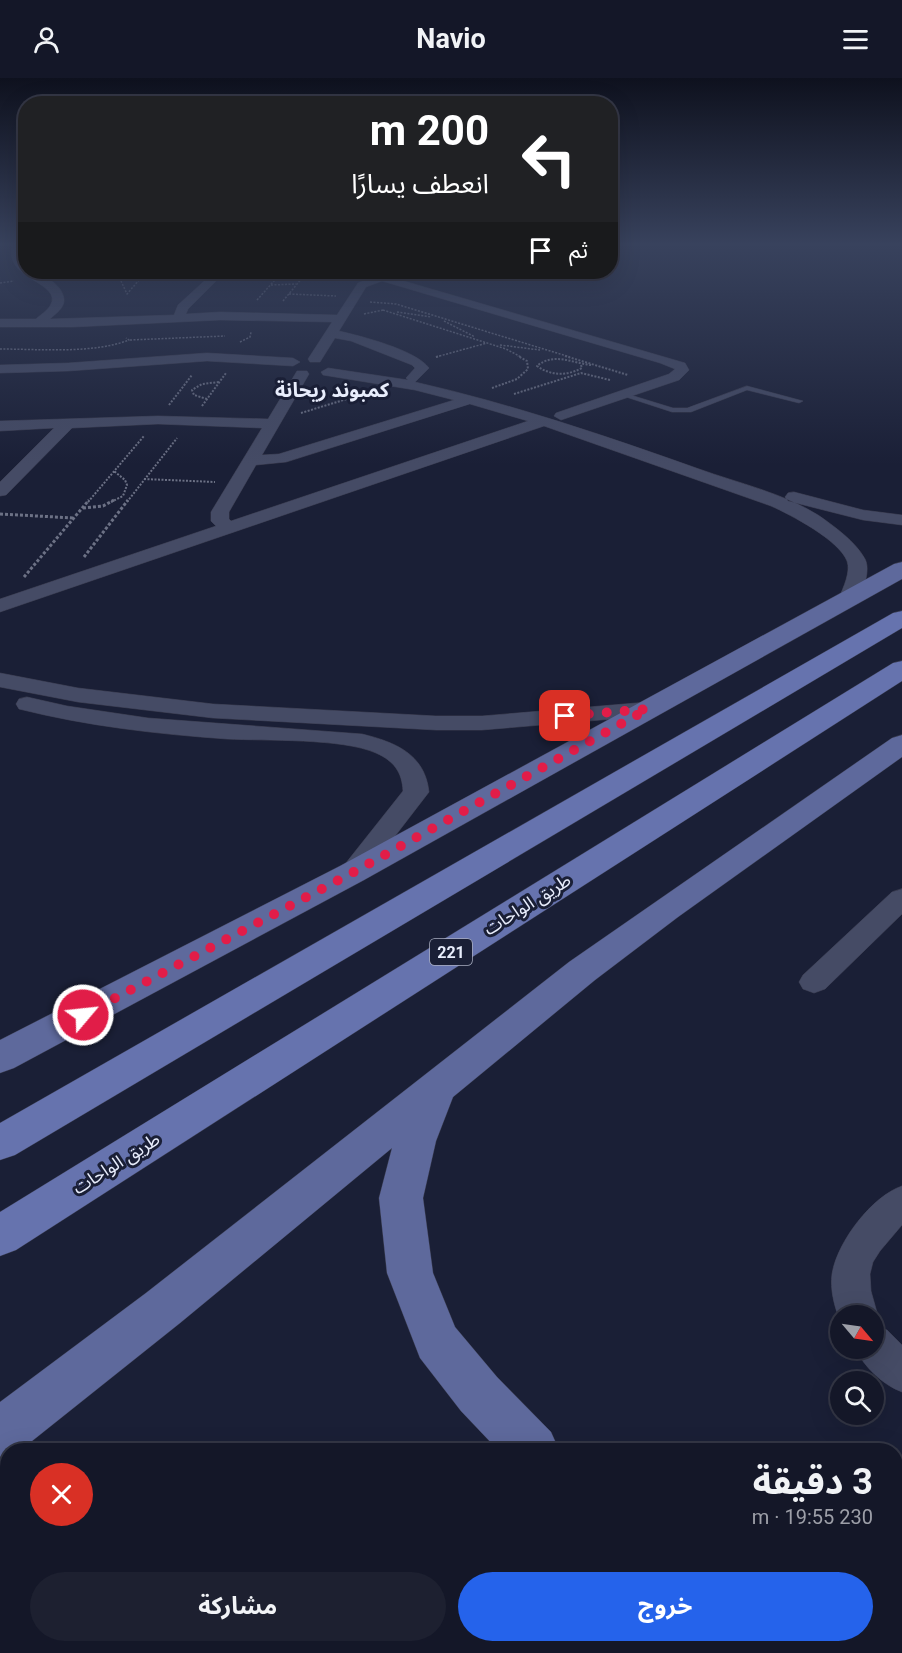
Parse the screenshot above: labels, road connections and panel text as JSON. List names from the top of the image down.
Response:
{
  "streets": {
    "highway": ["طريق الواحات", "221"]
  },
  "districts": ["كمبوند ريحانة"],
  "north": "bottom right",
  "page": {
    "header": "Navio",
    "turn": ["200 m", "انعطف يسارًا"],
    "then": "ثم",
    "heading": ["3 دقيقة", "230 m · 19:55"],
    "buttons": ["خروج", "مشاركة"]
  }
}
